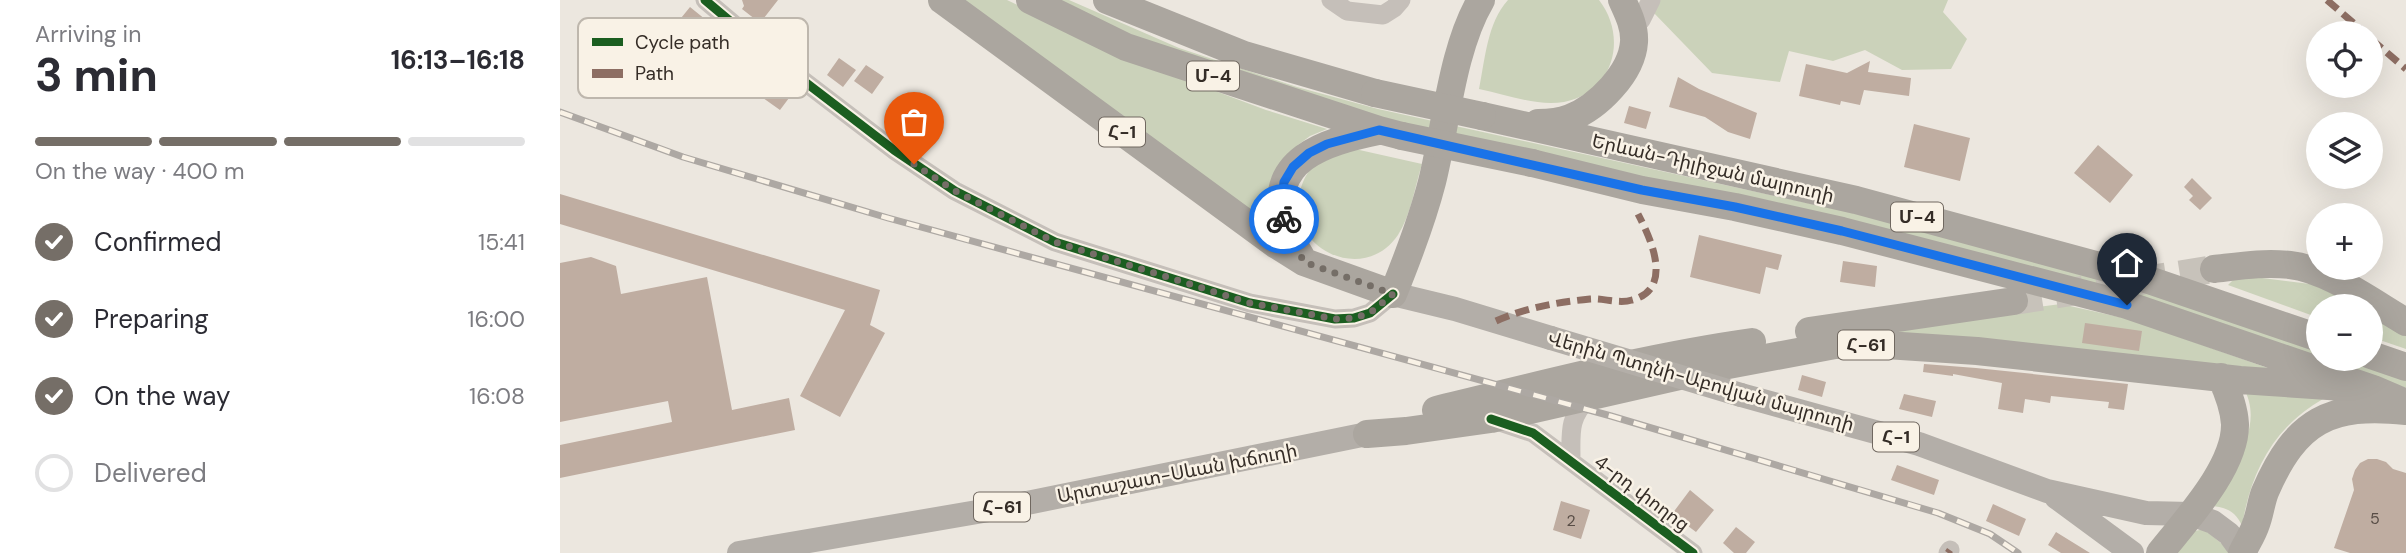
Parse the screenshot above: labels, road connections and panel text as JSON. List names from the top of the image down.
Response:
{
  "streets": {
    "highway": [
      "Մ-4",
      "Հ-1",
      "Երևան-Դիլիջան մայրուղի",
      "Հ-61"
    ],
    "main road": ["Վերին Պտղնի-Աբովյան մայրուղի", "Արտաշատ-Սևան խճուղի"],
    "street": ["4-րդ փողոց"]
  },
  "crossings": [
    ["Հ-1", "Վերին Պտղնի-Աբովյան մայրուղի"],
    ["Երևան-Դիլիջան մայրուղի", "Հ-61"],
    ["Հ-61", "Արտաշատ-Սևան խճուղի"],
    ["Հ-61", "4-րդ փողոց"]
  ],
  "house_numbers": ["5", "2"],
  "legend": ["Cycle path", "Path"],
  "page": {
    "heading": ["3 min", "Arriving in", "16:13–16:18"],
    "map_buttons": ["+", "−"],
    "bar": "On the way · 400 m",
    "list": [
      ["Confirmed", "15:41"],
      ["Preparing", "16:00"],
      ["On the way", "16:08"],
      "Delivered"
    ]
  }
}
